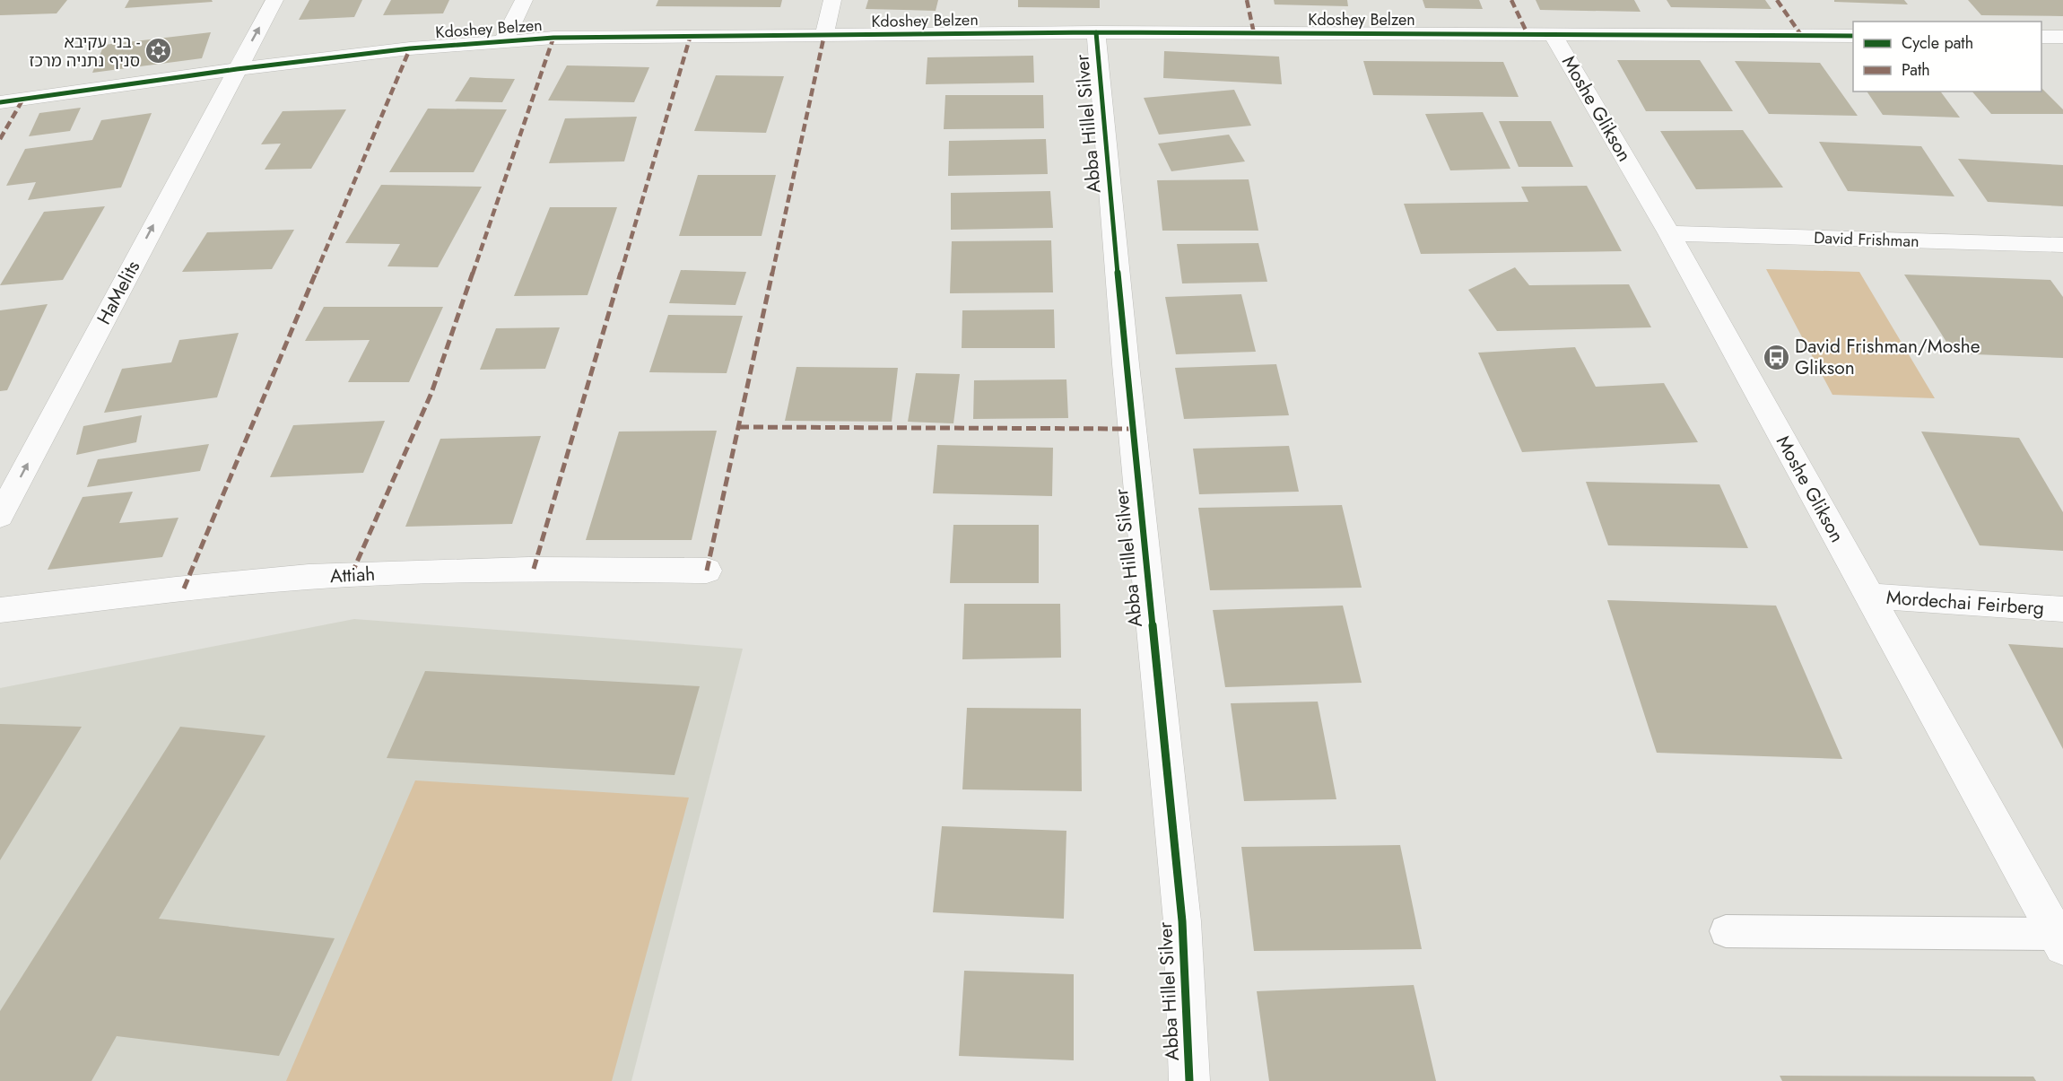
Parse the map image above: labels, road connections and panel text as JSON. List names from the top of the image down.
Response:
{
  "streets": {
    "street": [
      "Kdoshey Belzen",
      "Moshe Glikson",
      "Abba Hillel Silver",
      "David Frishman",
      "HaMelits",
      "Attiah",
      "Mordechai Feirberg"
    ]
  },
  "crossings": [
    ["Kdoshey Belzen", "Moshe Glikson"],
    ["Kdoshey Belzen", "Abba Hillel Silver"],
    ["Kdoshey Belzen", "HaMelits"],
    ["Moshe Glikson", "David Frishman"],
    ["Moshe Glikson", "Mordechai Feirberg"]
  ],
  "one_way": ["HaMelits"],
  "places": {
    "synagogue": ["בני עקיבא - סניף נתניה מרכז"],
    "bus stop": ["David Frishman/Moshe Glikson"]
  },
  "legend": ["Cycle path", "Path"]
}
